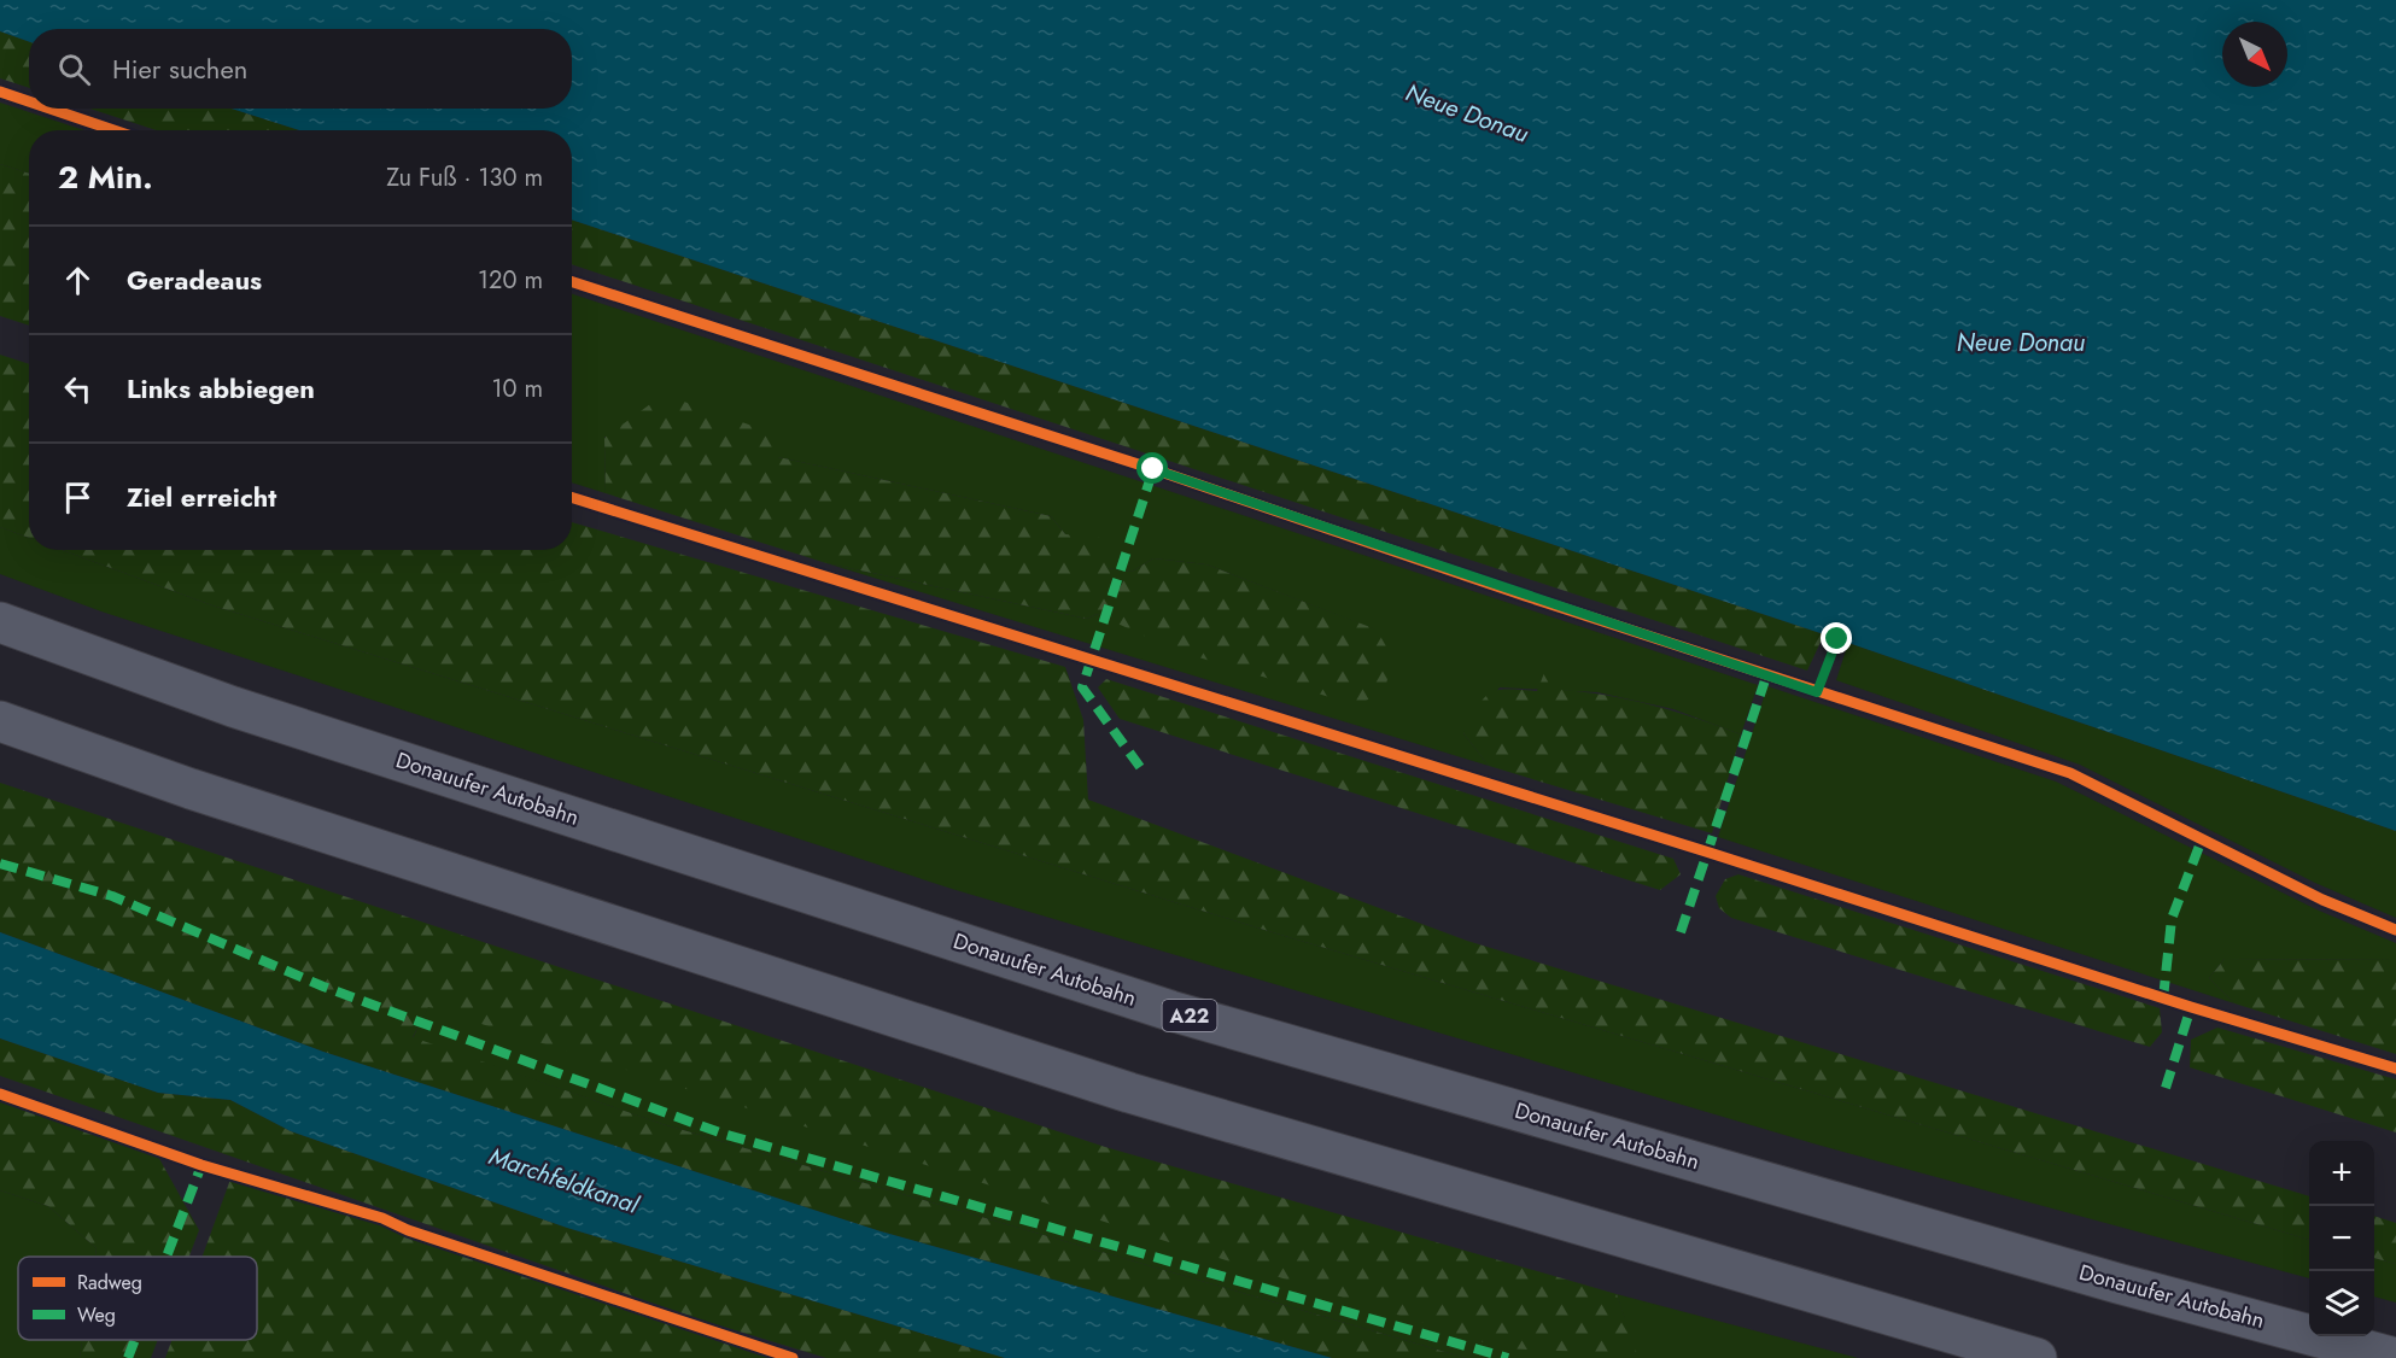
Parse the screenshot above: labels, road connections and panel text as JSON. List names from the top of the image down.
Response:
{
  "streets": {
    "highway": ["Donauufer Autobahn", "A22"]
  },
  "water": ["Neue Donau", "Marchfeldkanal"],
  "legend": ["Radweg", "Weg"],
  "north": "bottom right",
  "page": {
    "search": "Hier suchen",
    "heading": ["2 Min.", "Zu Fuß · 130 m"],
    "list": [
      ["Geradeaus", "120 m"],
      ["Links abbiegen", "10 m"],
      "Ziel erreicht"
    ],
    "map_buttons": ["+", "−"]
  }
}
